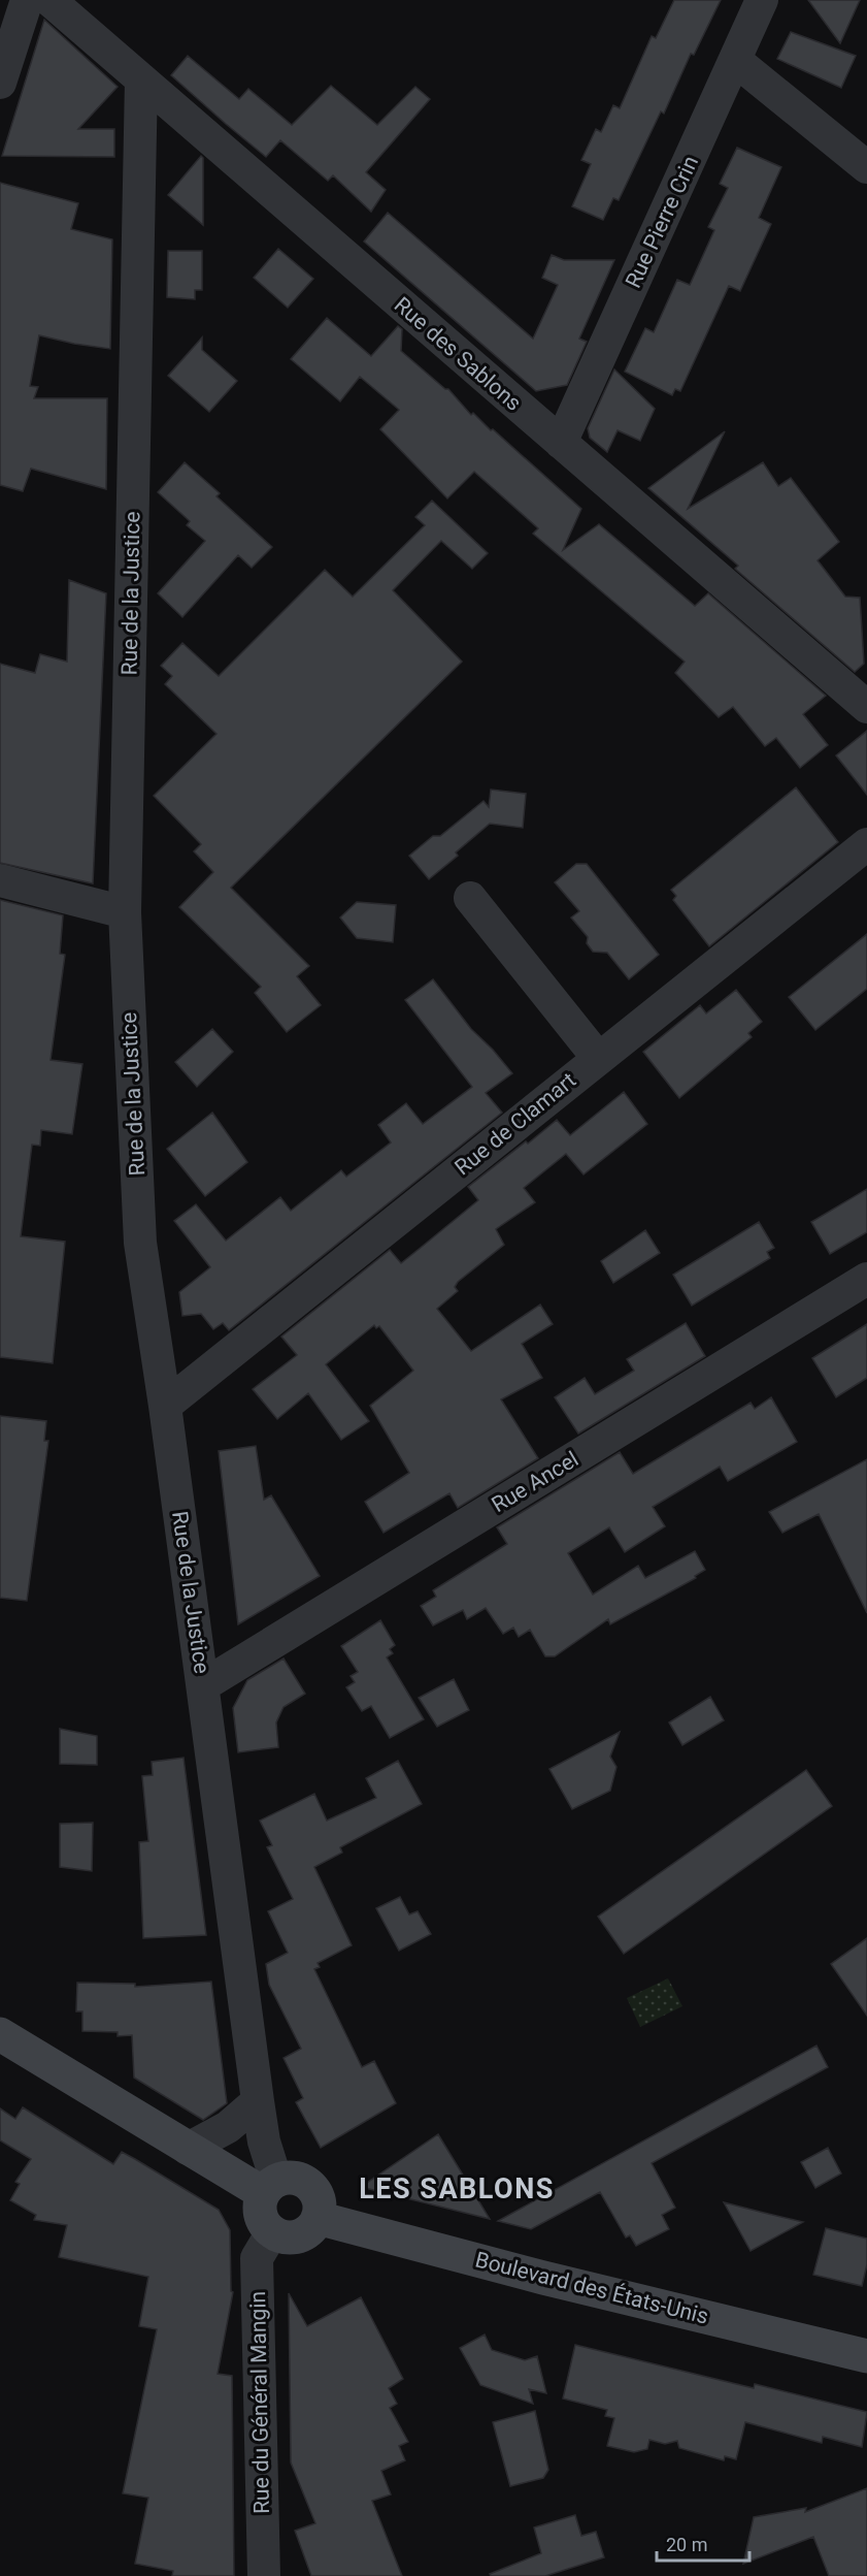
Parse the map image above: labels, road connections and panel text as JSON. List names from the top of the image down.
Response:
{
  "streets": {
    "street": [
      "Rue Pierre Crin",
      "Rue des Sablons",
      "Rue de la Justice",
      "Rue de Clamart",
      "Rue Ancel",
      "Boulevard des États-Unis",
      "Rue du Général Mangin"
    ]
  },
  "crossings": [
    ["Rue Pierre Crin", "Rue des Sablons"],
    ["Rue des Sablons", "Rue de la Justice"],
    ["Rue de la Justice", "Rue de Clamart"],
    ["Rue de la Justice", "Rue Ancel"],
    ["Rue de la Justice", "Boulevard des États-Unis"],
    ["Rue de la Justice", "Rue du Général Mangin"],
    ["Boulevard des États-Unis", "Rue du Général Mangin"]
  ],
  "districts": ["LES SABLONS"],
  "scale_bar": "20 m"
}
